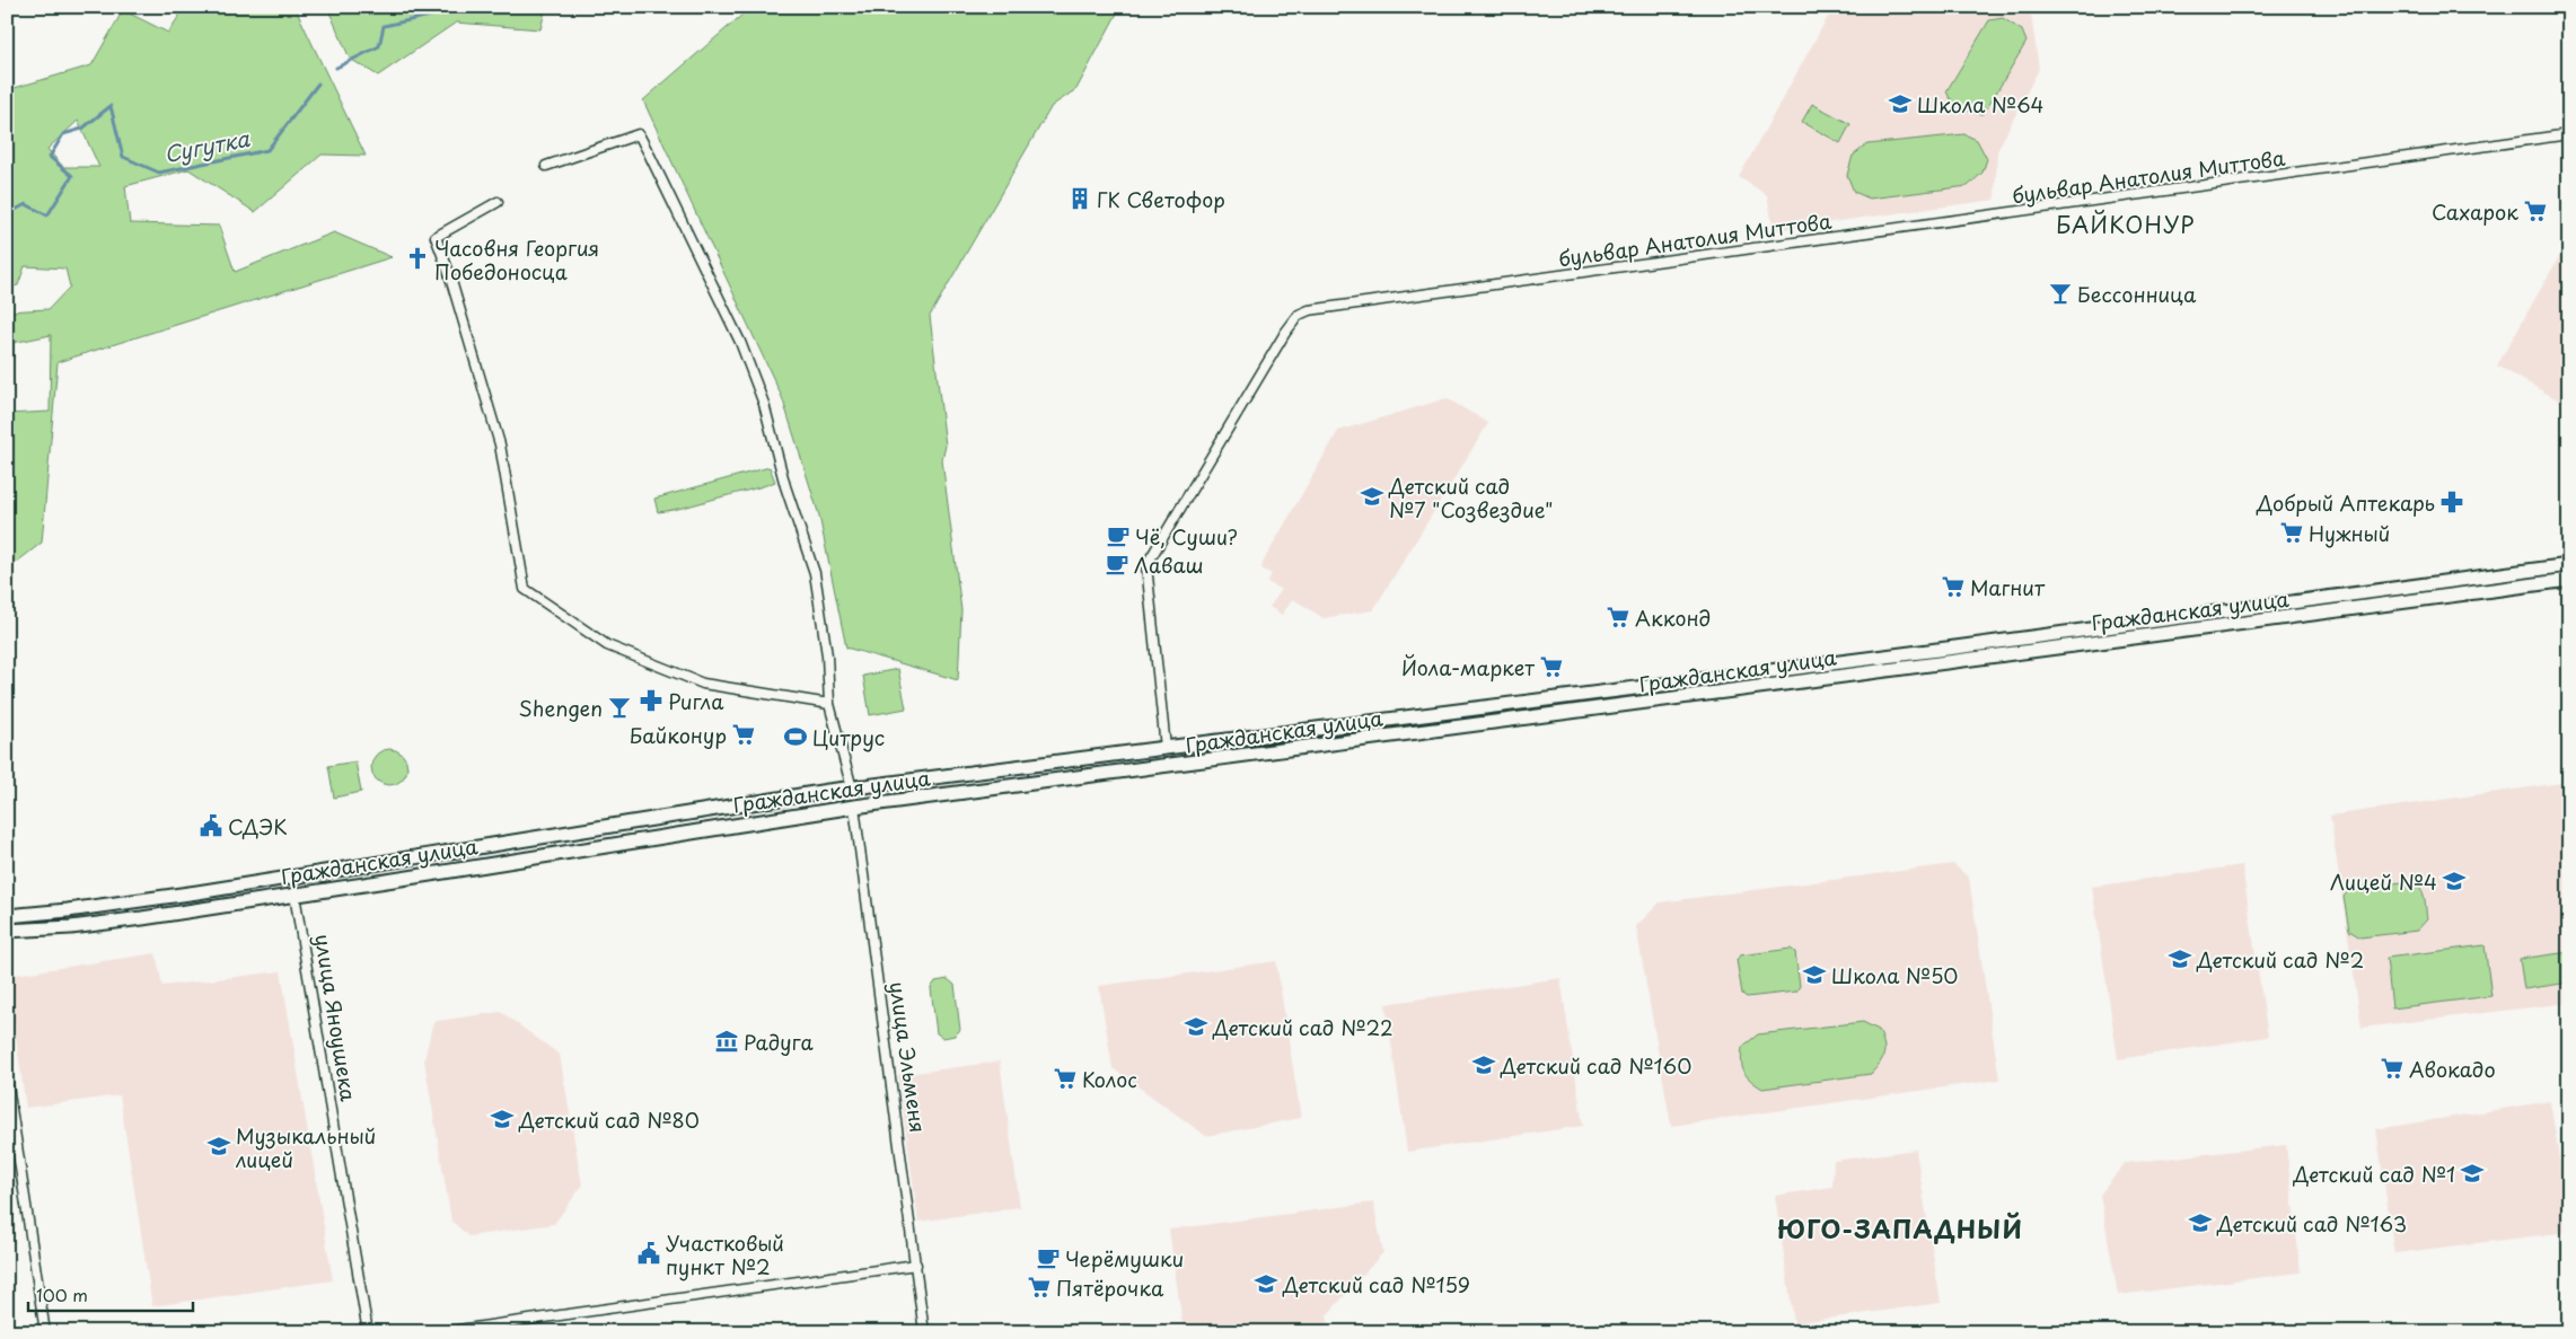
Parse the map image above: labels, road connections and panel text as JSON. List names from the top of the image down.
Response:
{
  "streets": {
    "main road": ["Гражданская улица", "улица Яноушека", "улица Эльменя"],
    "street": ["бульвар Анатолия Миттова"]
  },
  "crossings": [
    ["бульвар Анатолия Миттова", "Гражданская улица"],
    ["Гражданская улица", "улица Яноушека"],
    ["Гражданская улица", "улица Эльменя"]
  ],
  "districts": ["БАЙКОНУР", "ЮГО-ЗАПАДНЫЙ"],
  "water": ["Сугутка"],
  "places": {
    "school or university": [
      "Школа №64",
      "Детский сад №7 \"Созвездие\"",
      "Лицей №4",
      "Детский сад №2",
      "Школа №50",
      "Детский сад №22",
      "Детский сад №160",
      "Детский сад №80",
      "Музыкальный лицей",
      "Детский сад №1",
      "Детский сад №163",
      "Детский сад №159"
    ],
    "building": ["ГК Светофор"],
    "supermarket": [
      "Сахарок",
      "Нужный",
      "Магнит",
      "Акконд",
      "Йола-маркет",
      "Байконур",
      "Авокадо",
      "Колос",
      "Пятёрочка"
    ],
    "church": ["Часовня Георгия Победоносца"],
    "bar": ["Бессонница", "Shengen"],
    "pharmacy": ["Добрый Аптекарь", "Ригла"],
    "cafe": ["Чё, Суши?", "Лаваш", "Черёмушки"],
    "sports": ["Цитрус"],
    "public building": ["СДЭК", "Участковый пункт №2"],
    "museum": ["Радуга"]
  },
  "scale_bar": "100 m"
}
